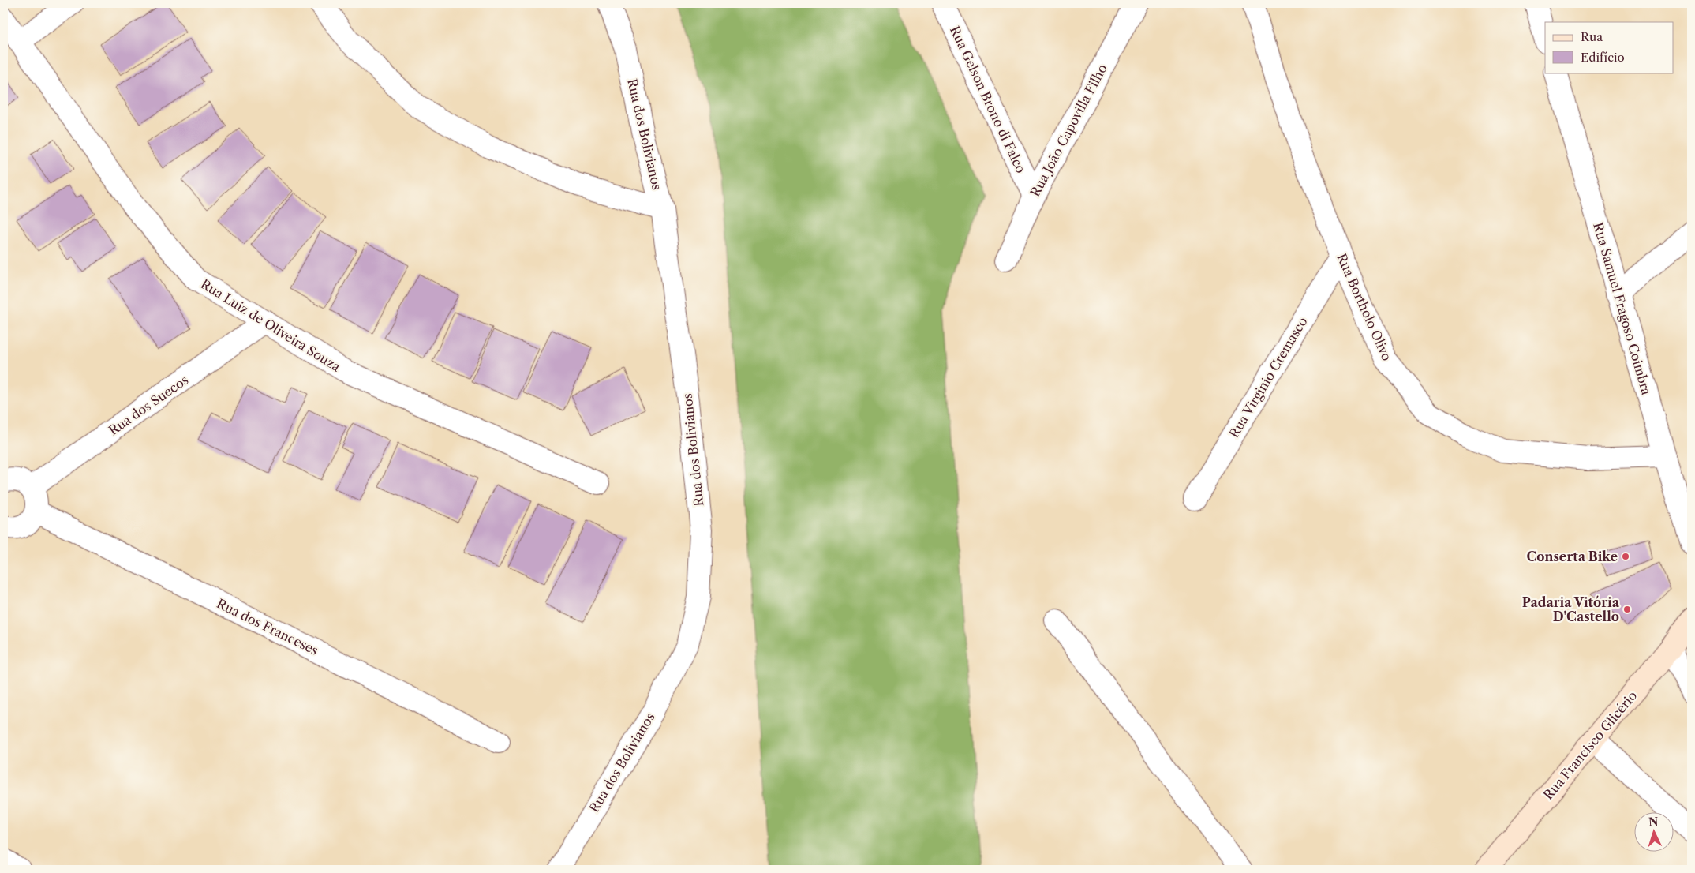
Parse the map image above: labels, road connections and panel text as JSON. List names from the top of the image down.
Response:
{
  "streets": {
    "street": [
      "Rua Gelson Brono di Falco",
      "Rua João Capovilla Filho",
      "Rua dos Bolivianos",
      "Rua Bortholo Olivo",
      "Rua Samuel Fragoso Coimbra",
      "Rua Luiz de Oliveira Souza",
      "Rua Virginio Cremasco",
      "Rua dos Suecos",
      "Rua dos Franceses",
      "Rua Francisco Glicério"
    ]
  },
  "crossings": [
    ["Rua Gelson Brono di Falco", "Rua João Capovilla Filho"],
    ["Rua Bortholo Olivo", "Rua Samuel Fragoso Coimbra"],
    ["Rua Bortholo Olivo", "Rua Virginio Cremasco"],
    ["Rua Luiz de Oliveira Souza", "Rua dos Suecos"]
  ],
  "places": ["Conserta Bike", "Padaria Vitória D'Castello"],
  "legend": ["Rua", "Edifício"],
  "north": "top"
}
